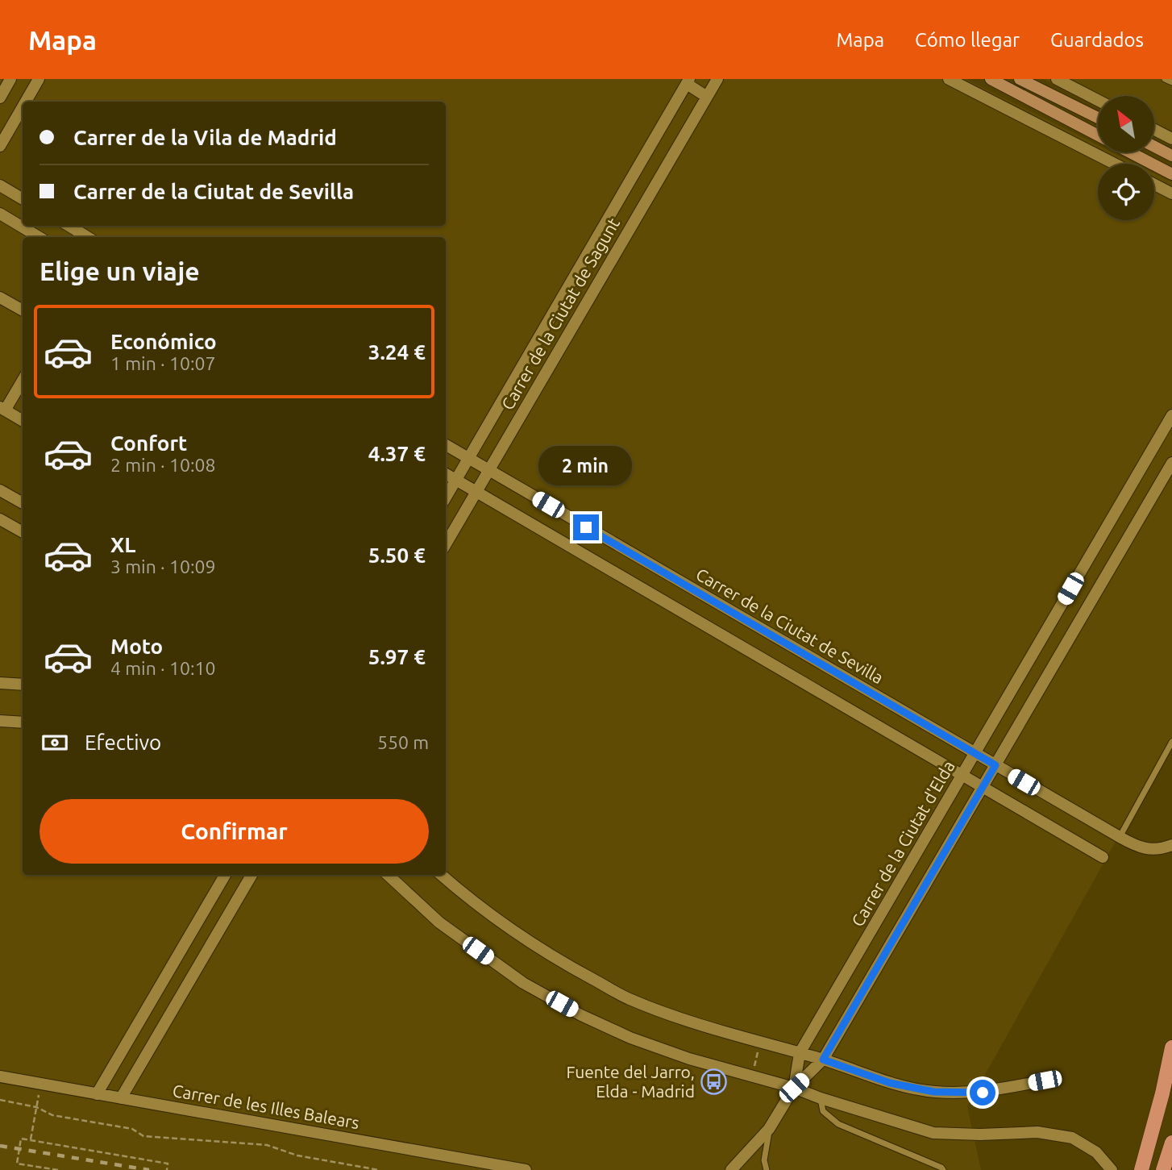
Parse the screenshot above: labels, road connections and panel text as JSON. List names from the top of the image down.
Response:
{
  "streets": {
    "street": [
      "Carrer de la Ciutat de Sagunt",
      "Carrer de la Ciutat de Sevilla",
      "Carrer de la Ciutat d'Elda",
      "Carrer de les Illes Balears"
    ]
  },
  "crossings": [
    ["Carrer de la Ciutat de Sagunt", "Carrer de la Ciutat de Sevilla"],
    ["Carrer de la Ciutat de Sevilla", "Carrer de la Ciutat d'Elda"]
  ],
  "places": {
    "bus stop": ["Fuente del Jarro, Elda - Madrid"]
  },
  "north": "top left",
  "page": {
    "header": "Mapa",
    "nav": ["Mapa", "Cómo llegar", "Guardados"],
    "banner": ["Carrer de la Vila de Madrid", "Carrer de la Ciutat de Sevilla"],
    "heading": "Elige un viaje",
    "list": [
      {
        "name": "Económico",
        "note": "1 min · 10:07",
        "value": "3.24 €"
      },
      {
        "name": "Confort",
        "note": "2 min · 10:08",
        "value": "4.37 €"
      },
      {
        "name": "XL",
        "note": "3 min · 10:09",
        "value": "5.50 €"
      },
      {
        "name": "Moto",
        "note": "4 min · 10:10",
        "value": "5.97 €"
      }
    ],
    "bubble": "2 min",
    "pay": ["Efectivo", "550 m"],
    "buttons": "Confirmar"
  }
}
